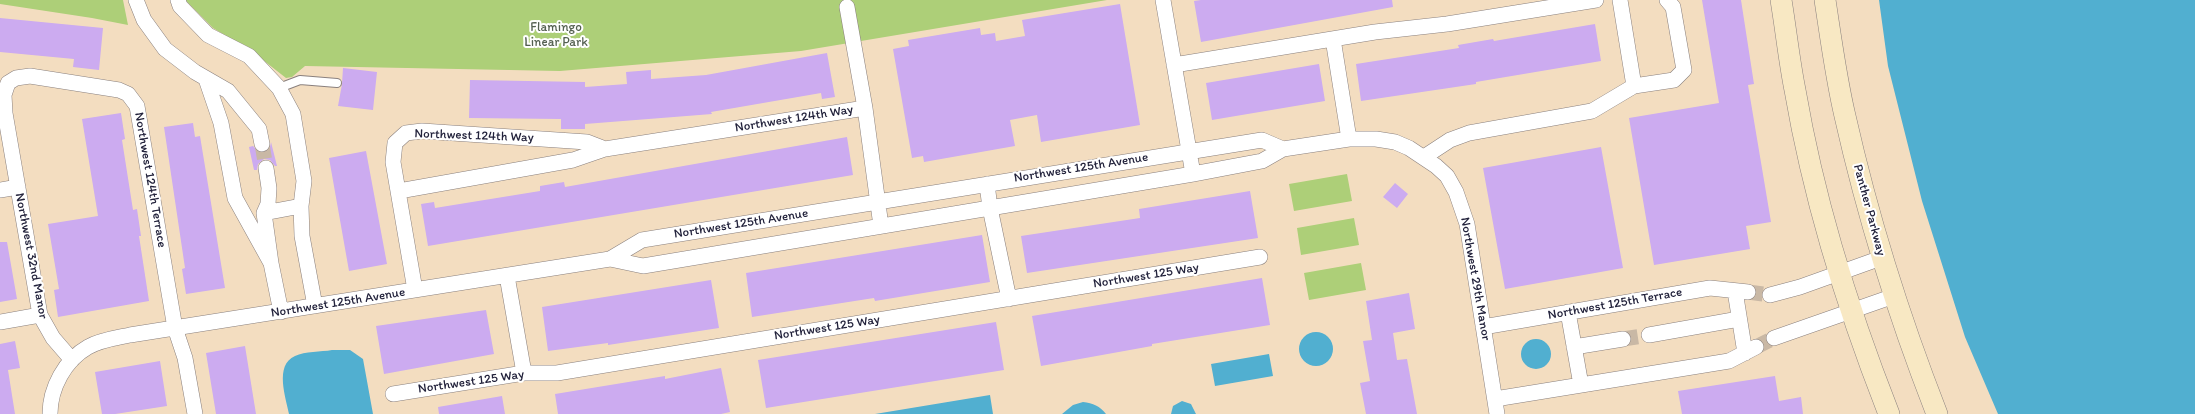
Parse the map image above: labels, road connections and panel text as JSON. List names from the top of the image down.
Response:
{
  "streets": {
    "main road": ["Panther Parkway"],
    "street": [
      "Northwest 124th Way",
      "Northwest 125th Avenue",
      "Northwest 124th Terrace",
      "Northwest 32nd Manor",
      "Northwest 125 Way",
      "Northwest 29th Manor",
      "Northwest 125th Terrace"
    ]
  },
  "crossings": [
    ["Northwest 124th Way", "Northwest 125th Avenue"],
    ["Northwest 125th Avenue", "Northwest 124th Terrace"],
    ["Northwest 125th Avenue", "Northwest 32nd Manor"],
    ["Northwest 125th Avenue", "Northwest 29th Manor"],
    ["Northwest 124th Terrace", "Northwest 32nd Manor"],
    ["Northwest 29th Manor", "Northwest 125th Terrace"]
  ],
  "parks": ["Flamingo Linear Park"]
}
